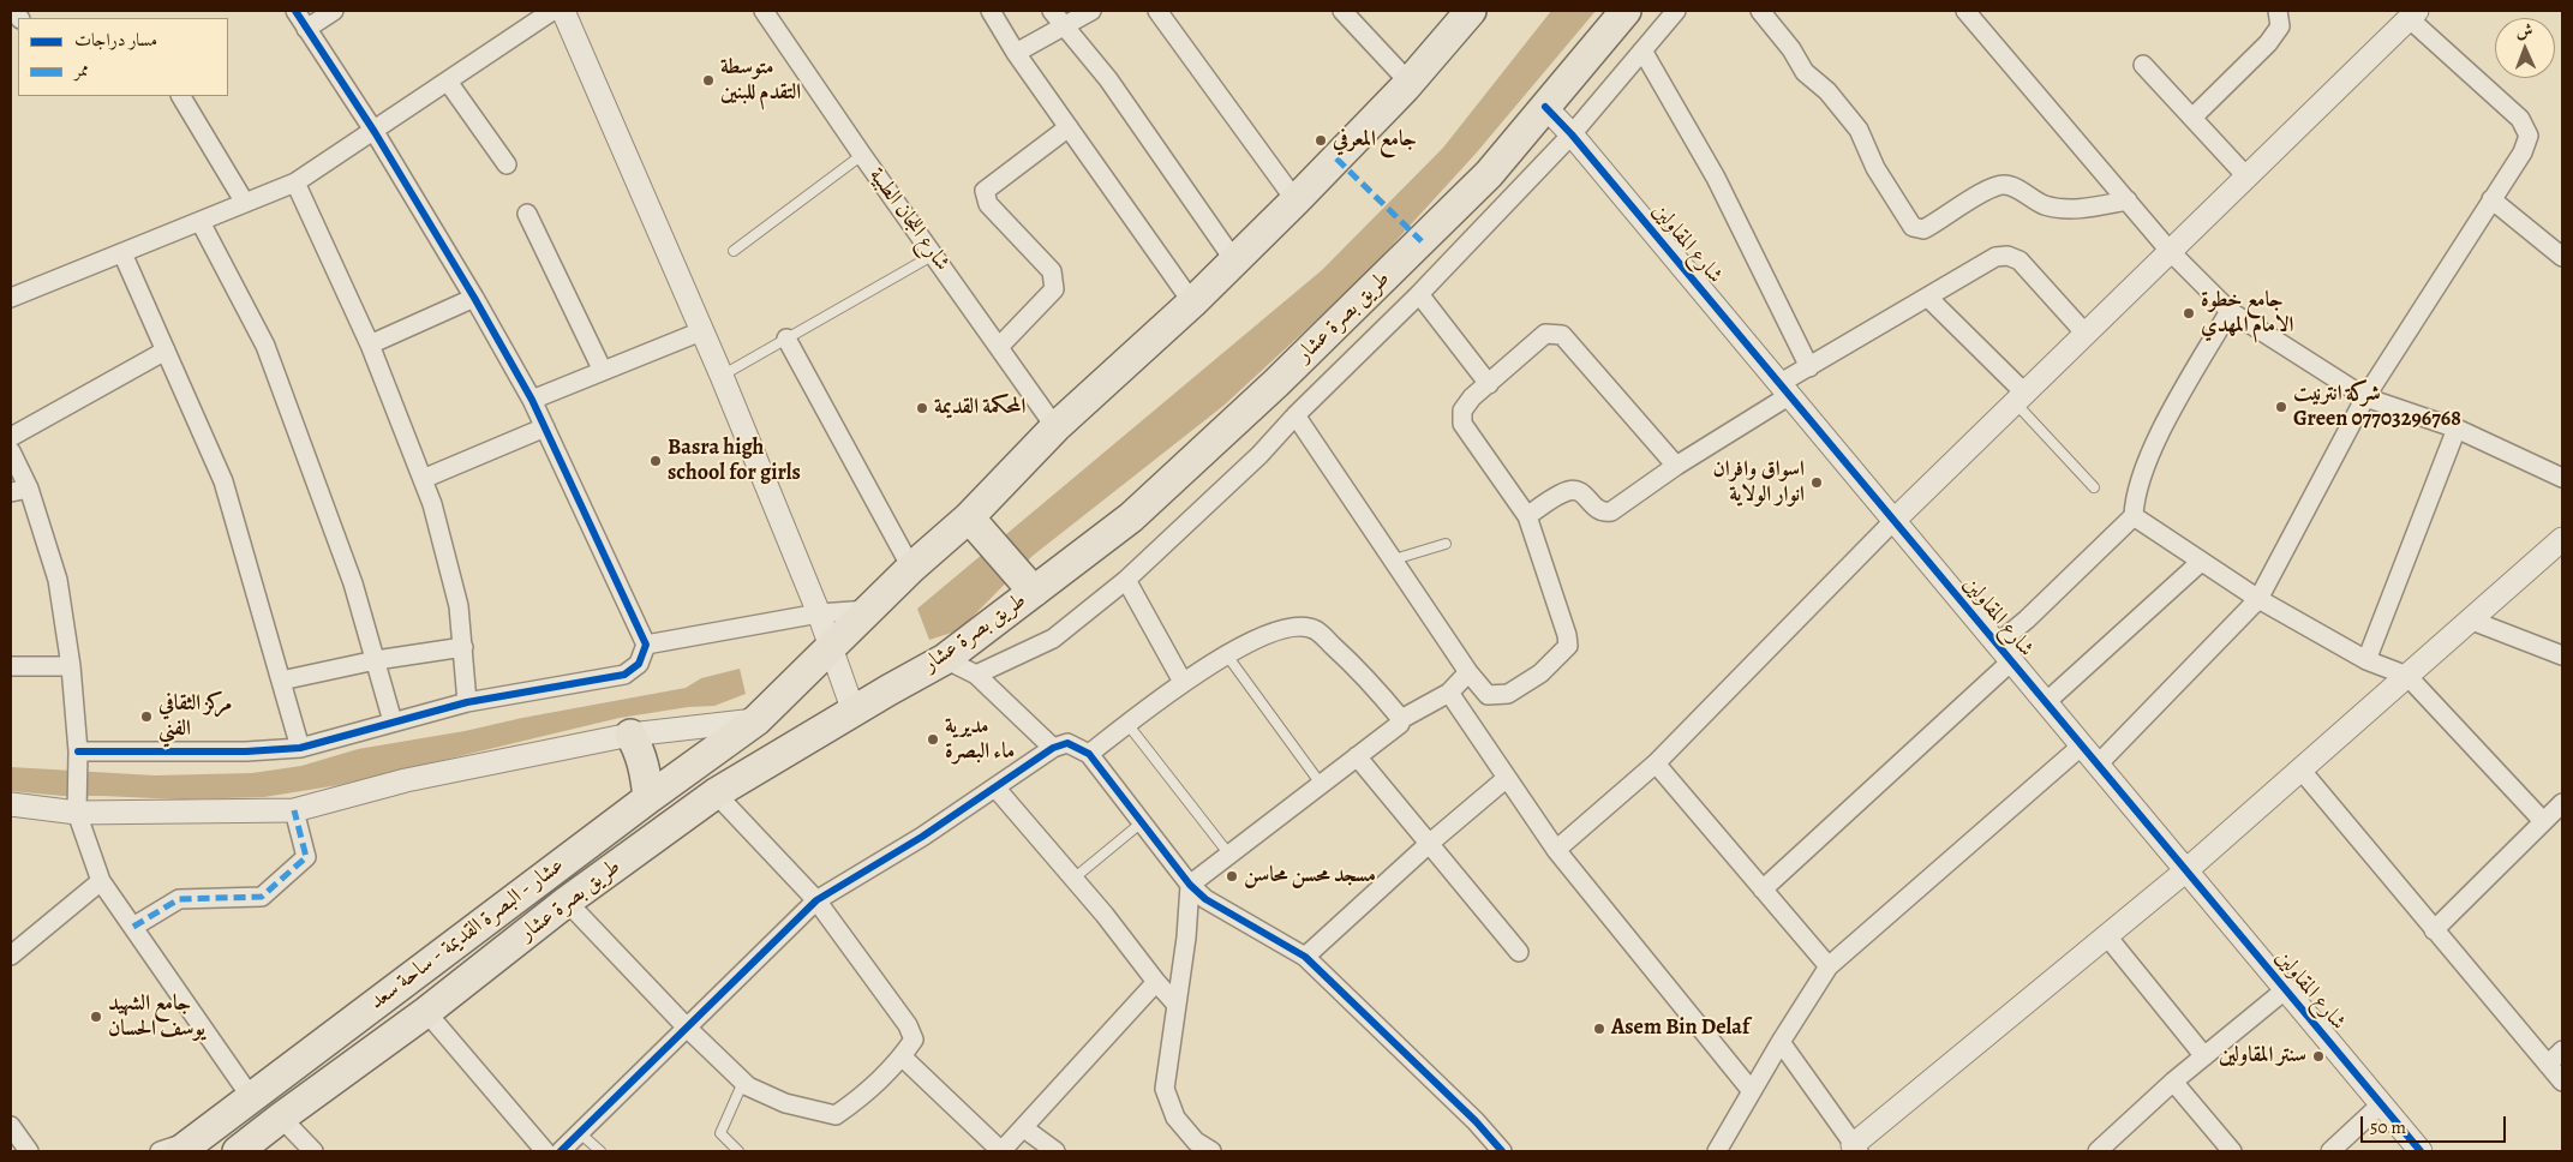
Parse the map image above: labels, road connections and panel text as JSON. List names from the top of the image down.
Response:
{
  "streets": {
    "main road": ["طريق بصرة عشار", "عشار - البصرة القديمة - ساحة سعد"],
    "street": ["شارع اللجان الطبية", "شارع المقاولين"]
  },
  "crossings": [
    ["شارع اللجان الطبية", "عشار - البصرة القديمة - ساحة سعد"],
    ["شارع المقاولين", "طريق بصرة عشار"]
  ],
  "places": [
    "متوسطة التقدم للبنين",
    "جامع المعرفي",
    "جامع خطوة الامام المهدي",
    "شركة انترنيت Green 07703296768",
    "المحكمة القديمة",
    "Basra high school for girls",
    "اسواق وافران انوار الولاية",
    "مركز الثقافي الفني",
    "مديرية ماء البصرة",
    "مسجد محسن محاسن",
    "جامع الشهيد يوسف الحسان",
    "Asem Bin Delaf",
    "سنتر المقاولين"
  ],
  "legend": ["مسار دراجات", "ممر"],
  "scale_bar": "50 m",
  "north": "top"
}
